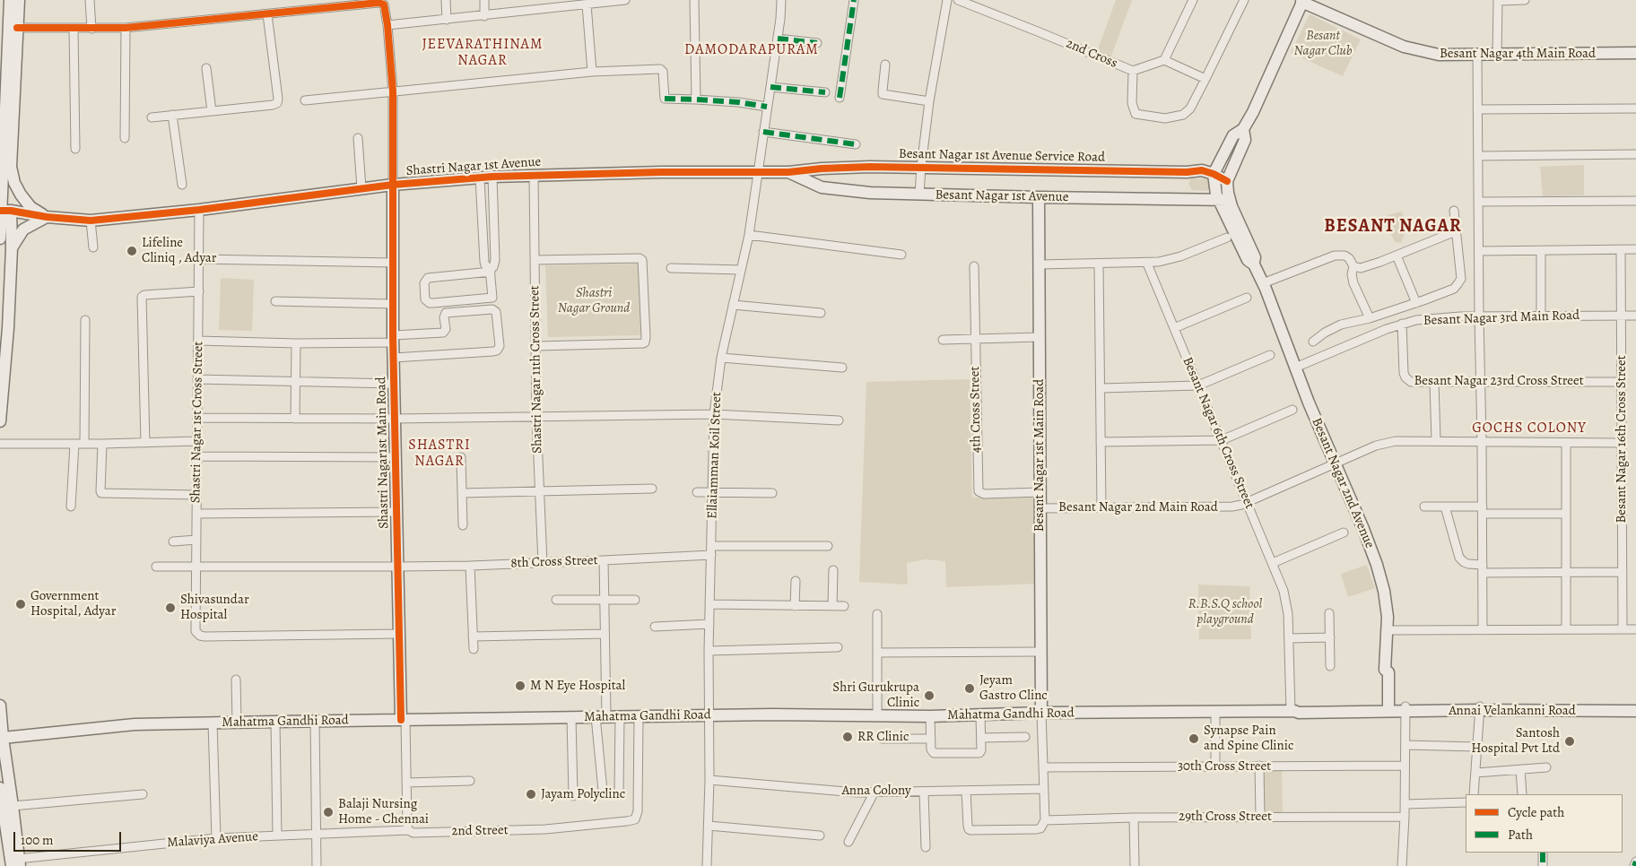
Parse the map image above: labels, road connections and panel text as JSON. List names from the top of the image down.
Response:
{
  "streets": {
    "street": [
      "2nd Cross",
      "Besant Nagar 4th Main Road",
      "Besant Nagar 1st Avenue Service Road",
      "Shastri Nagar 1st Avenue",
      "Besant Nagar 1st Avenue",
      "Besant Nagar 3rd Main Road",
      "Shastri Nagar 11th Cross Street",
      "Besant Nagar 23rd Cross Street",
      "4th Cross Street",
      "Shastri Nagar 1st Cross Street",
      "Besant Nagar 6th Cross Street",
      "Besant Nagar 16th Cross Street",
      "Shastri Nagar1st Main Road",
      "Ellaiamman Koil Street",
      "Besant Nagar 1st Main Road",
      "Besant Nagar 2nd Avenue",
      "Besant Nagar 2nd Main Road",
      "8th Cross Street",
      "Annai Velankanni Road",
      "Mahatma Gandhi Road",
      "30th Cross Street",
      "Anna Colony",
      "29th Cross Street",
      "2nd Street",
      "Malaviya Avenue"
    ]
  },
  "crossings": [
    ["Besant Nagar 1st Avenue Service Road", "Shastri Nagar 1st Avenue"],
    ["Besant Nagar 1st Avenue Service Road", "Besant Nagar 1st Avenue"],
    ["Shastri Nagar 1st Avenue", "Besant Nagar 1st Avenue"],
    ["Shastri Nagar 1st Avenue", "Shastri Nagar 11th Cross Street"],
    ["Shastri Nagar 1st Avenue", "Shastri Nagar 1st Cross Street"],
    ["Shastri Nagar 1st Avenue", "Shastri Nagar1st Main Road"],
    ["Shastri Nagar 1st Avenue", "Ellaiamman Koil Street"],
    ["Besant Nagar 1st Avenue", "Besant Nagar 1st Main Road"],
    ["Besant Nagar 1st Avenue", "Besant Nagar 2nd Avenue"],
    ["Besant Nagar 3rd Main Road", "Besant Nagar 23rd Cross Street"],
    ["Besant Nagar 3rd Main Road", "Besant Nagar 16th Cross Street"],
    ["Besant Nagar 3rd Main Road", "Besant Nagar 2nd Avenue"],
    ["Shastri Nagar 11th Cross Street", "8th Cross Street"],
    ["Besant Nagar 23rd Cross Street", "Besant Nagar 16th Cross Street"],
    ["4th Cross Street", "Besant Nagar 1st Main Road"],
    ["Shastri Nagar 1st Cross Street", "Shastri Nagar1st Main Road"],
    ["Shastri Nagar 1st Cross Street", "8th Cross Street"],
    ["Besant Nagar 6th Cross Street", "Besant Nagar 2nd Main Road"],
    ["Besant Nagar 6th Cross Street", "Mahatma Gandhi Road"],
    ["Besant Nagar 16th Cross Street", "Besant Nagar 2nd Main Road"],
    ["Shastri Nagar1st Main Road", "8th Cross Street"],
    ["Shastri Nagar1st Main Road", "Mahatma Gandhi Road"],
    ["Ellaiamman Koil Street", "8th Cross Street"],
    ["Ellaiamman Koil Street", "Mahatma Gandhi Road"],
    ["Ellaiamman Koil Street", "Anna Colony"],
    ["Besant Nagar 1st Main Road", "Besant Nagar 2nd Main Road"],
    ["Besant Nagar 1st Main Road", "Mahatma Gandhi Road"],
    ["Besant Nagar 2nd Avenue", "Besant Nagar 2nd Main Road"],
    ["Besant Nagar 2nd Avenue", "Annai Velankanni Road"],
    ["Besant Nagar 2nd Avenue", "Mahatma Gandhi Road"],
    ["Annai Velankanni Road", "Mahatma Gandhi Road"],
    ["Mahatma Gandhi Road", "2nd Street"],
    ["2nd Street", "Malaviya Avenue"]
  ],
  "districts": [
    "JEEVARATHINAM NAGAR",
    "DAMODARAPURAM",
    "BESANT NAGAR",
    "GOCHS COLONY",
    "SHASTRI NAGAR"
  ],
  "parks": ["Besant Nagar Club", "Shastri Nagar Ground", "R.B.S.Q school playground"],
  "places": [
    "Lifeline Cliniq , Adyar",
    "Government Hospital, Adyar",
    "Shivasundar Hospital",
    "M N Eye Hospital",
    "Jeyam Gastro Clinc",
    "Shri Gurukrupa Clinic",
    "RR Clinic",
    "Synapse Pain and Spine Clinic",
    "Santosh Hospital Pvt Ltd",
    "Jayam Polyclinc",
    "Balaji Nursing Home - Chennai"
  ],
  "legend": ["Cycle path", "Path"],
  "scale_bar": "100 m"
}
